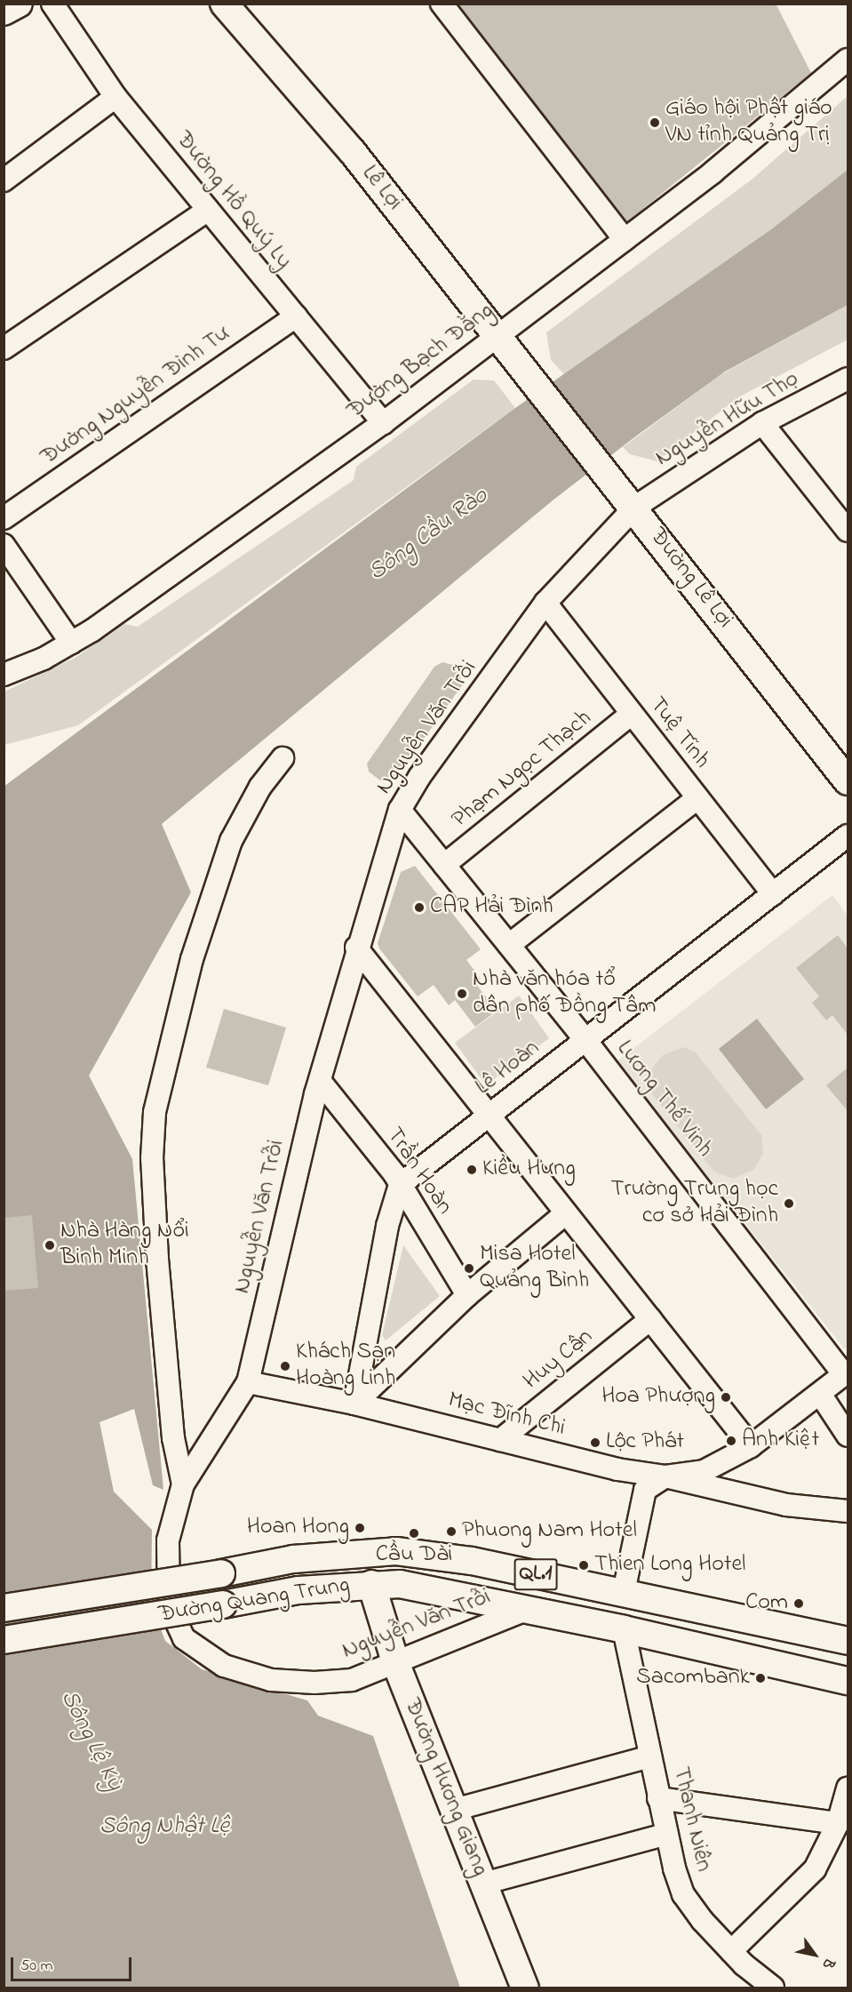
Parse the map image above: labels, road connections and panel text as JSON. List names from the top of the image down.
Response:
{
  "streets": {
    "main road": [
      "Lê Lợi",
      "Đường Lê Lợi",
      "QL.1",
      "Đường Quang Trung",
      "Đường Hương Giang"
    ],
    "street": [
      "Đường Hồ Quý Ly",
      "Đường Bạch Đằng",
      "Đường Nguyễn Đình Tư",
      "Nguyễn Hữu Thọ",
      "Nguyễn Văn Trỗi",
      "Tuệ Tĩnh",
      "Phạm Ngọc Thạch",
      "Lê Hoàn",
      "Lương Thế Vinh",
      "Trần Hoàn",
      "Huy Cận",
      "Mạc Đĩnh Chi",
      "Thanh Niên"
    ]
  },
  "crossings": [
    ["Lê Lợi", "Đường Bạch Đằng"],
    ["Lê Lợi", "Đường Lê Lợi"],
    ["Đường Hồ Quý Ly", "Đường Bạch Đằng"],
    ["Đường Hồ Quý Ly", "Đường Nguyễn Đình Tư"],
    ["Nguyễn Hữu Thọ", "Đường Lê Lợi"],
    ["Nguyễn Hữu Thọ", "Nguyễn Văn Trỗi"],
    ["Đường Lê Lợi", "Nguyễn Văn Trỗi"],
    ["Nguyễn Văn Trỗi", "Tuệ Tĩnh"],
    ["Nguyễn Văn Trỗi", "Lương Thế Vinh"],
    ["Nguyễn Văn Trỗi", "Trần Hoàn"],
    ["Nguyễn Văn Trỗi", "Mạc Đĩnh Chi"],
    ["Nguyễn Văn Trỗi", "Đường Quang Trung"],
    ["Nguyễn Văn Trỗi", "Đường Hương Giang"],
    ["Tuệ Tĩnh", "Phạm Ngọc Thạch"],
    ["Tuệ Tĩnh", "Lê Hoàn"],
    ["Phạm Ngọc Thạch", "Lương Thế Vinh"],
    ["Lê Hoàn", "Lương Thế Vinh"],
    ["Lê Hoàn", "Trần Hoàn"],
    ["Huy Cận", "Mạc Đĩnh Chi"],
    ["Đường Quang Trung", "Đường Hương Giang"],
    ["Đường Quang Trung", "Thanh Niên"]
  ],
  "water": ["Sông Cầu Rào", "Sông Lệ Kỳ", "Sông Nhật Lệ"],
  "places": [
    "Giáo hội Phật giáo VN tỉnh Quảng Trị",
    "CAP Hải Đình",
    "Nhà văn hóa tổ dân phố Đồng Tâm",
    "Kiều Hưng",
    "Trường Trung học cơ sở Hải Đình",
    "Nhà Hàng Nổi Binh Minh",
    "Misa Hotel Quảng Bình",
    "Khách Sạn Hoàng Linh",
    "Hoa Phượng",
    "Anh Kiệt",
    "Lộc Phát",
    "Hoan Hong",
    "Phuong Nam Hotel",
    "Cầu Dài",
    "Thien Long Hotel",
    "Com",
    "Sacombank"
  ],
  "scale_bar": "50 m",
  "north": "bottom right"
}
